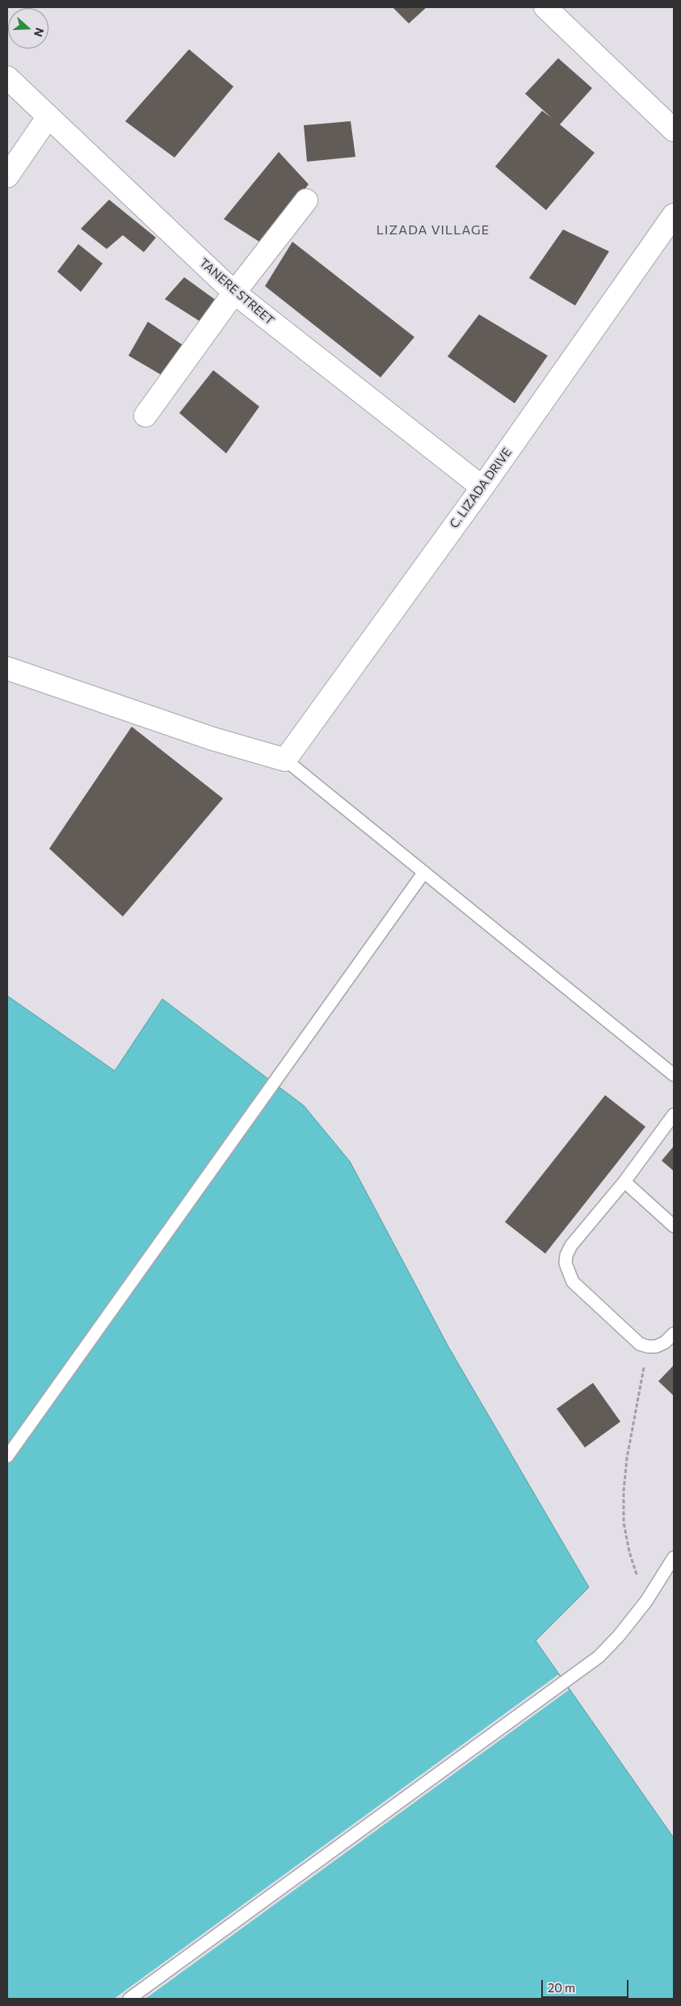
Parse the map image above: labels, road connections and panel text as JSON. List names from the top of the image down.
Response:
{
  "streets": {
    "street": ["TANERE STREET", "C. LIZADA DRIVE"]
  },
  "crossings": [
    ["TANERE STREET", "C. LIZADA DRIVE"]
  ],
  "districts": ["LIZADA VILLAGE"],
  "scale_bar": "20 m",
  "north": "right"
}
